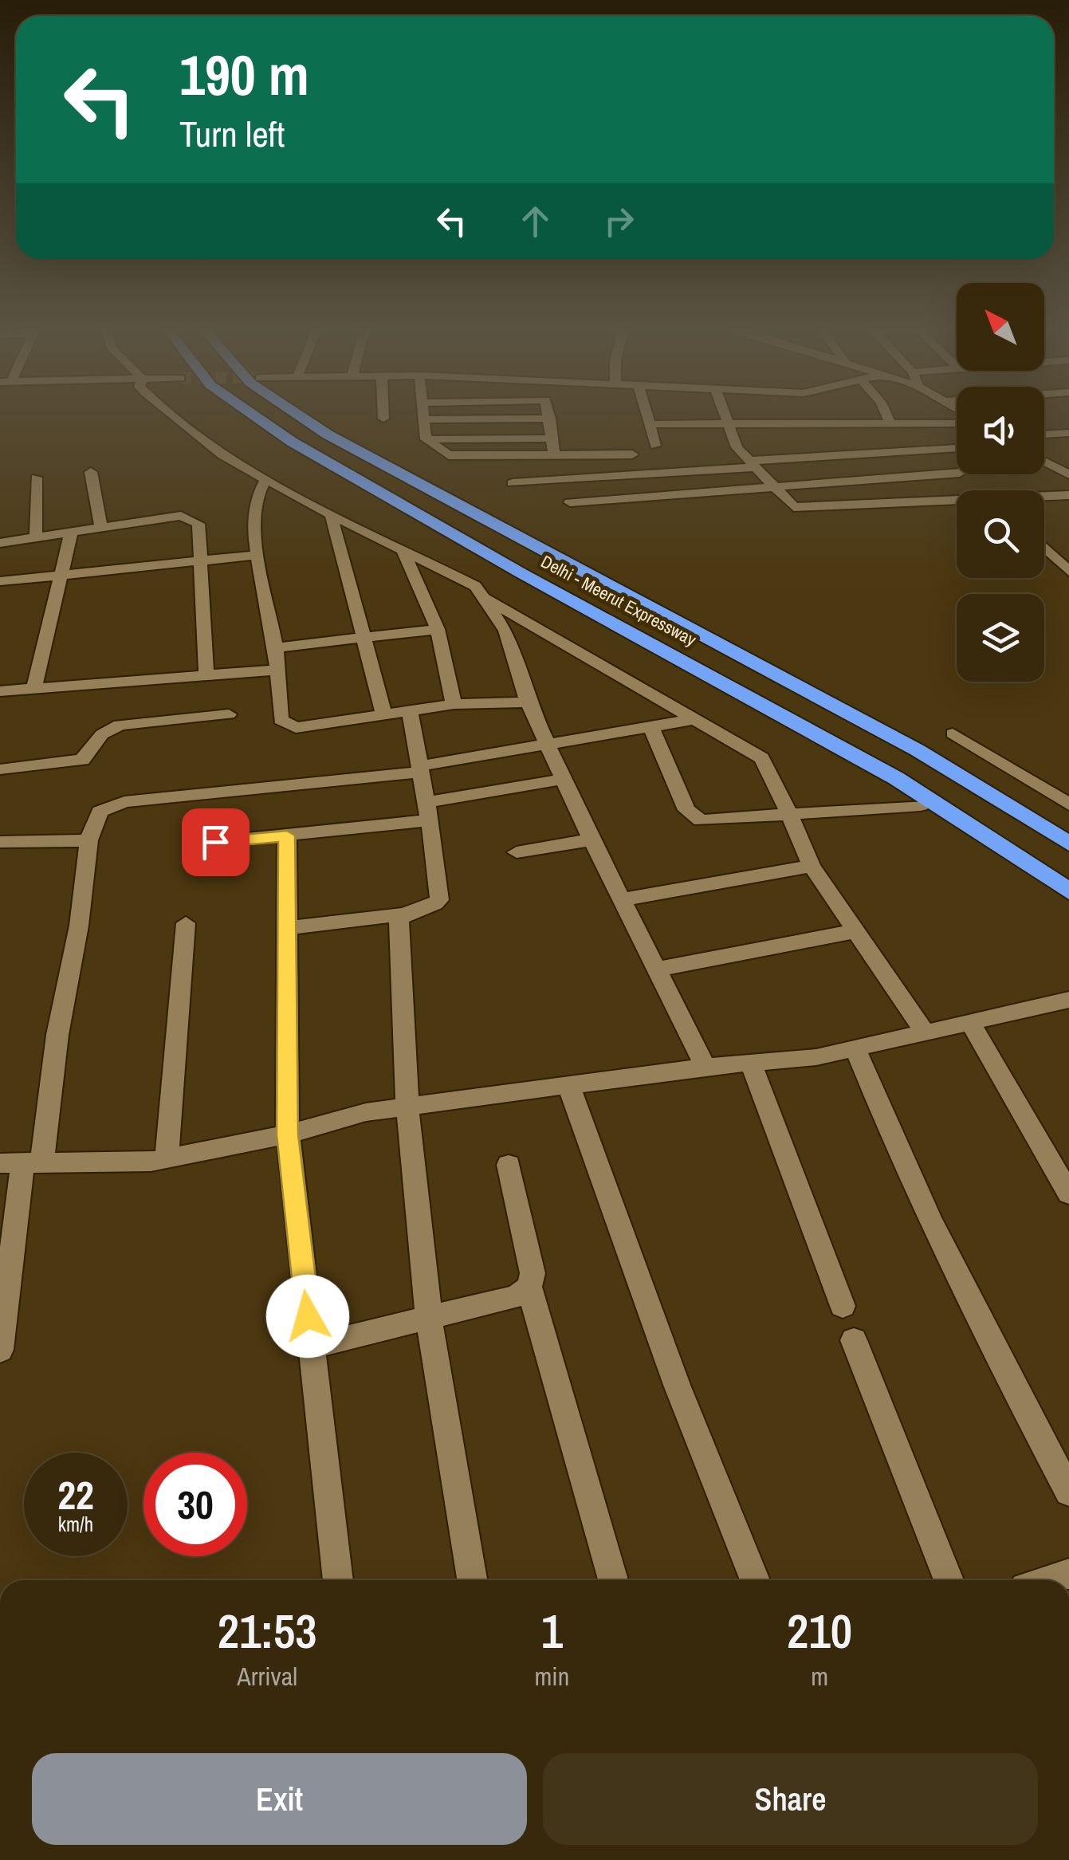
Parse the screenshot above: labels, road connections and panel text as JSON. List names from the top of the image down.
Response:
{
  "streets": {
    "highway": ["Delhi - Meerut Expressway"]
  },
  "north": "top left",
  "page": {
    "turn": ["190 m", "Turn left"],
    "speed": "22 km/h",
    "limit": "30",
    "eta": [
      "21:53",
      "Arrival",
      "1",
      "min",
      "210",
      "m"
    ],
    "buttons": ["Exit", "Share"]
  }
}
